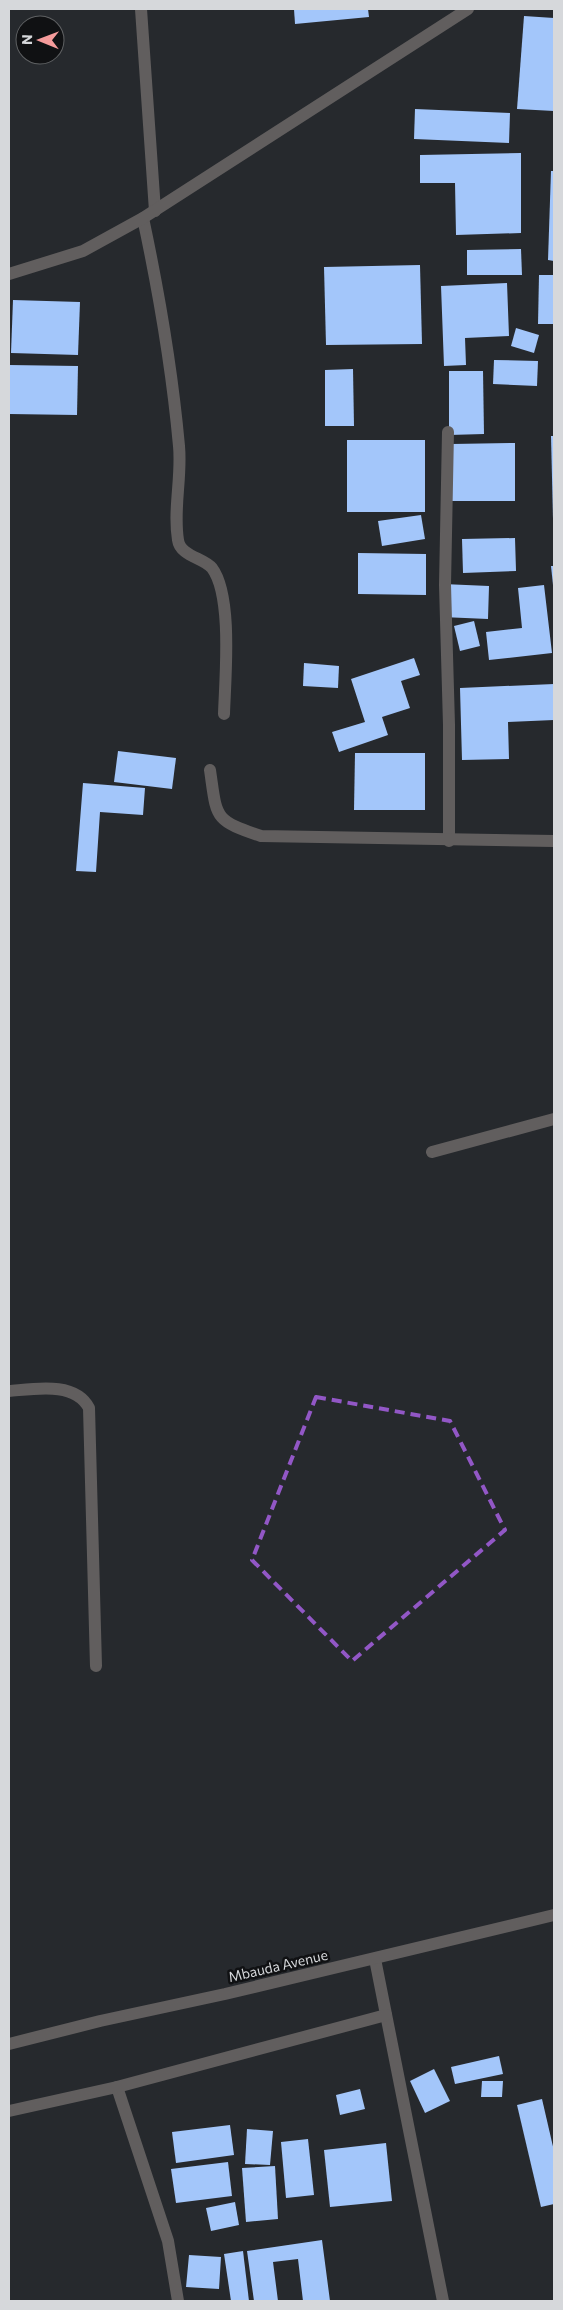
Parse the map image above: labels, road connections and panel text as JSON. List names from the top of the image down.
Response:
{
  "streets": {
    "street": ["Mbauda Avenue"]
  },
  "north": "left"
}
